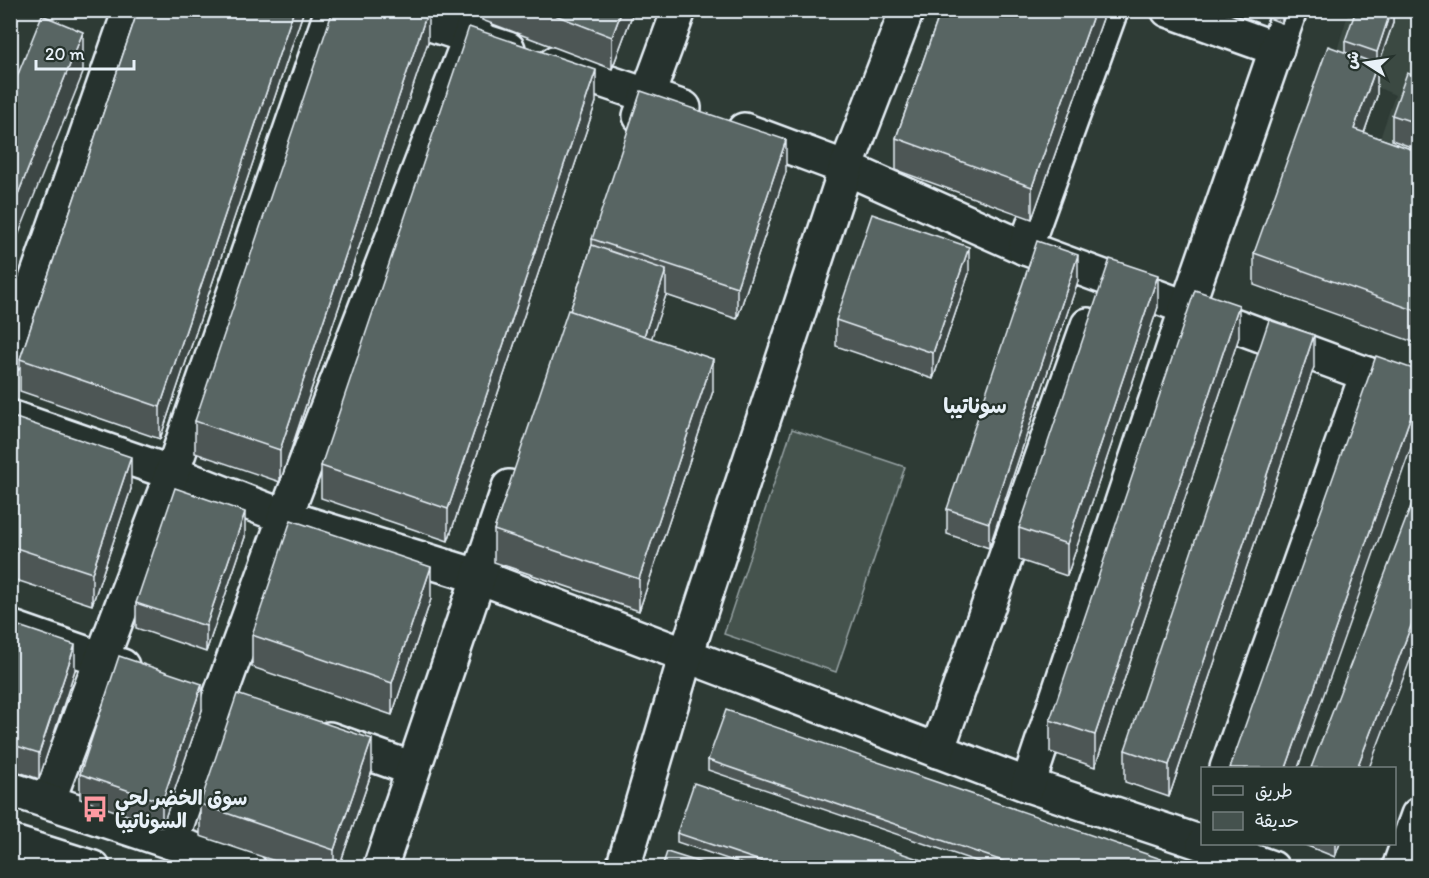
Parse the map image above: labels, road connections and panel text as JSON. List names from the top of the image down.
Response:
{
  "districts": ["سوناتيبا"],
  "places": {
    "bus stop": ["سوق الخضر لحي السوناتيبا"]
  },
  "legend": ["طريق", "حديقة"],
  "scale_bar": "20 m",
  "north": "left"
}
